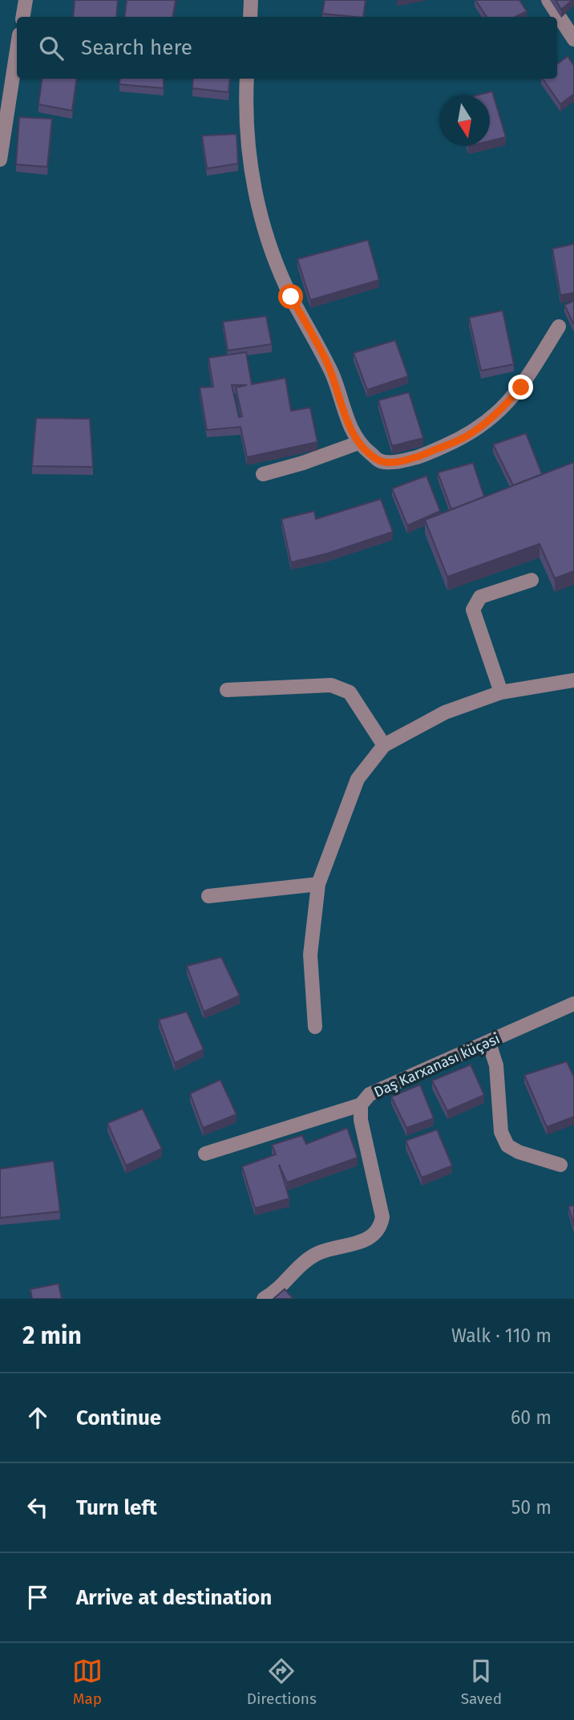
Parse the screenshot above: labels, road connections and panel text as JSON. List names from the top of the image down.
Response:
{
  "streets": {
    "street": ["Daş Karxanası küçəsi"]
  },
  "north": "bottom",
  "page": {
    "search": "Search here",
    "heading": ["2 min", "Walk · 110 m"],
    "list": [
      ["Continue", "60 m"],
      ["Turn left", "50 m"],
      "Arrive at destination"
    ],
    "nav": ["Map", "Directions", "Saved"]
  }
}
